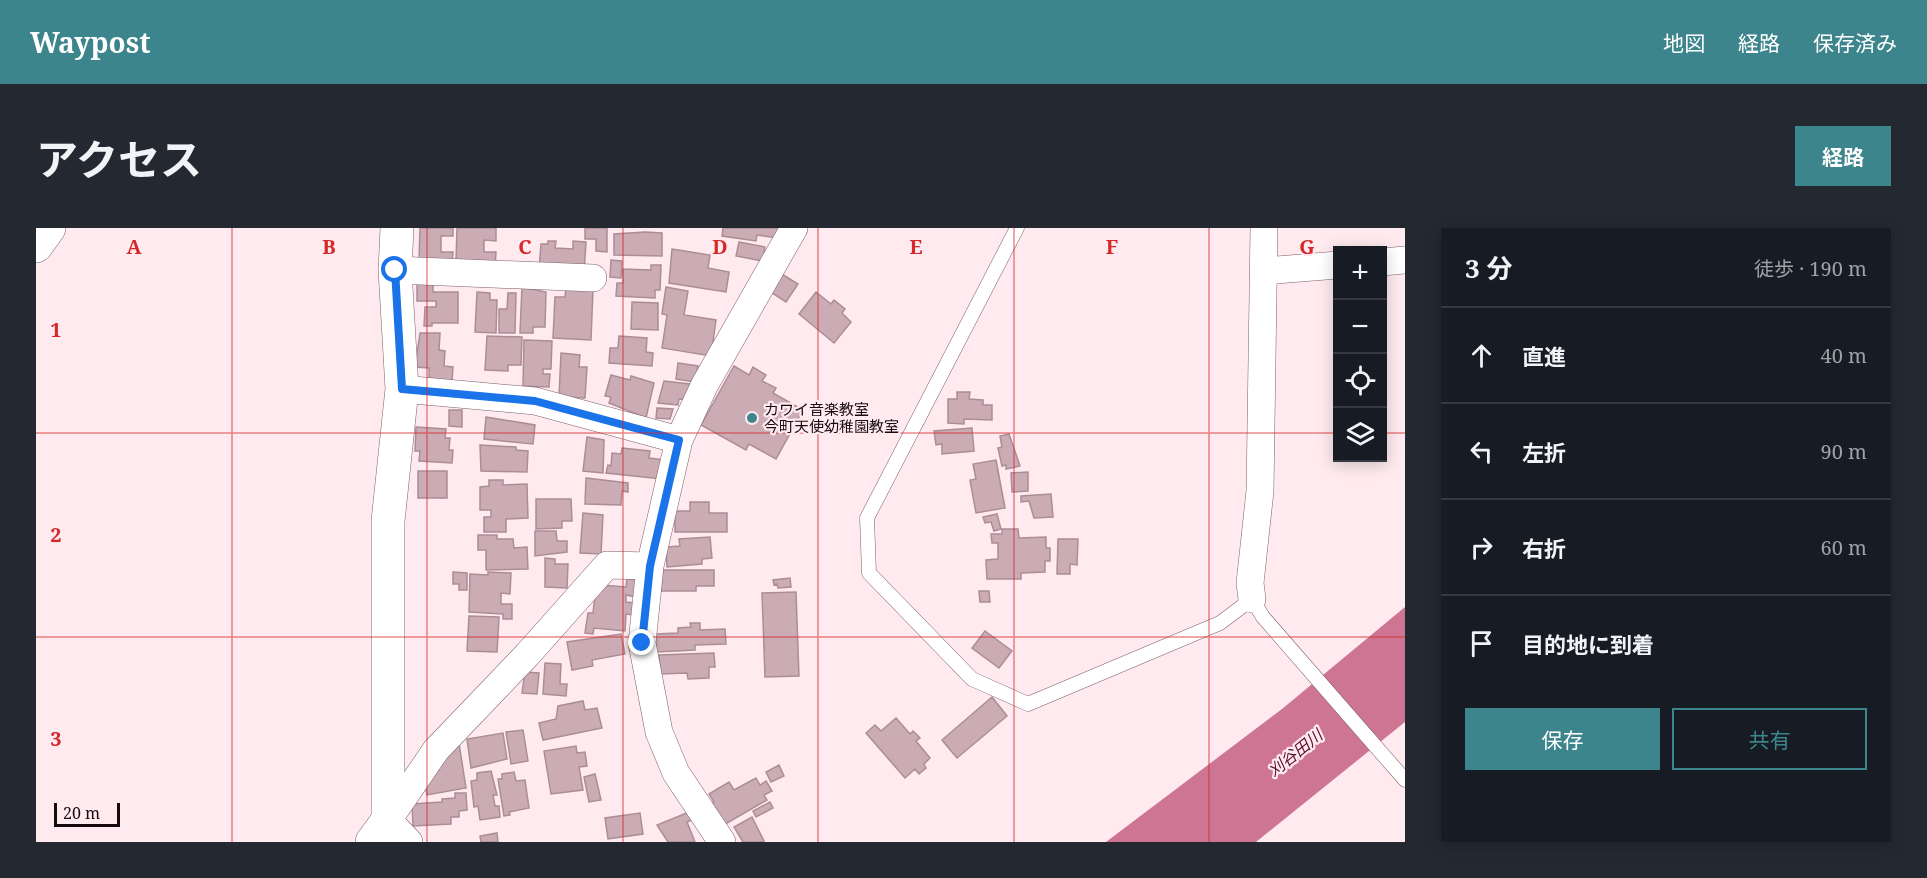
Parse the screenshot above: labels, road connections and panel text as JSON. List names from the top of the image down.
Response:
{
  "water": ["刈谷田川"],
  "places": ["カワイ音楽教室 今町天使幼稚園教室"],
  "scale_bar": "20 m",
  "page": {
    "header": "Waypost",
    "nav": ["地図", "経路", "保存済み"],
    "title": "アクセス",
    "buttons": [
      "経路",
      ["保存", "共有"]
    ],
    "heading": ["3 分", "徒歩 · 190 m"],
    "map_buttons": ["+", "−"],
    "list": [
      ["直進", "40 m"],
      ["左折", "90 m"],
      ["右折", "60 m"],
      "目的地に到着"
    ],
    "scale": "20 m"
  },
  "grid": {
    "columns": [
      "A",
      "B",
      "C",
      "D",
      "E",
      "F",
      "G"
    ],
    "rows": ["1", "2", "3"]
  }
}
